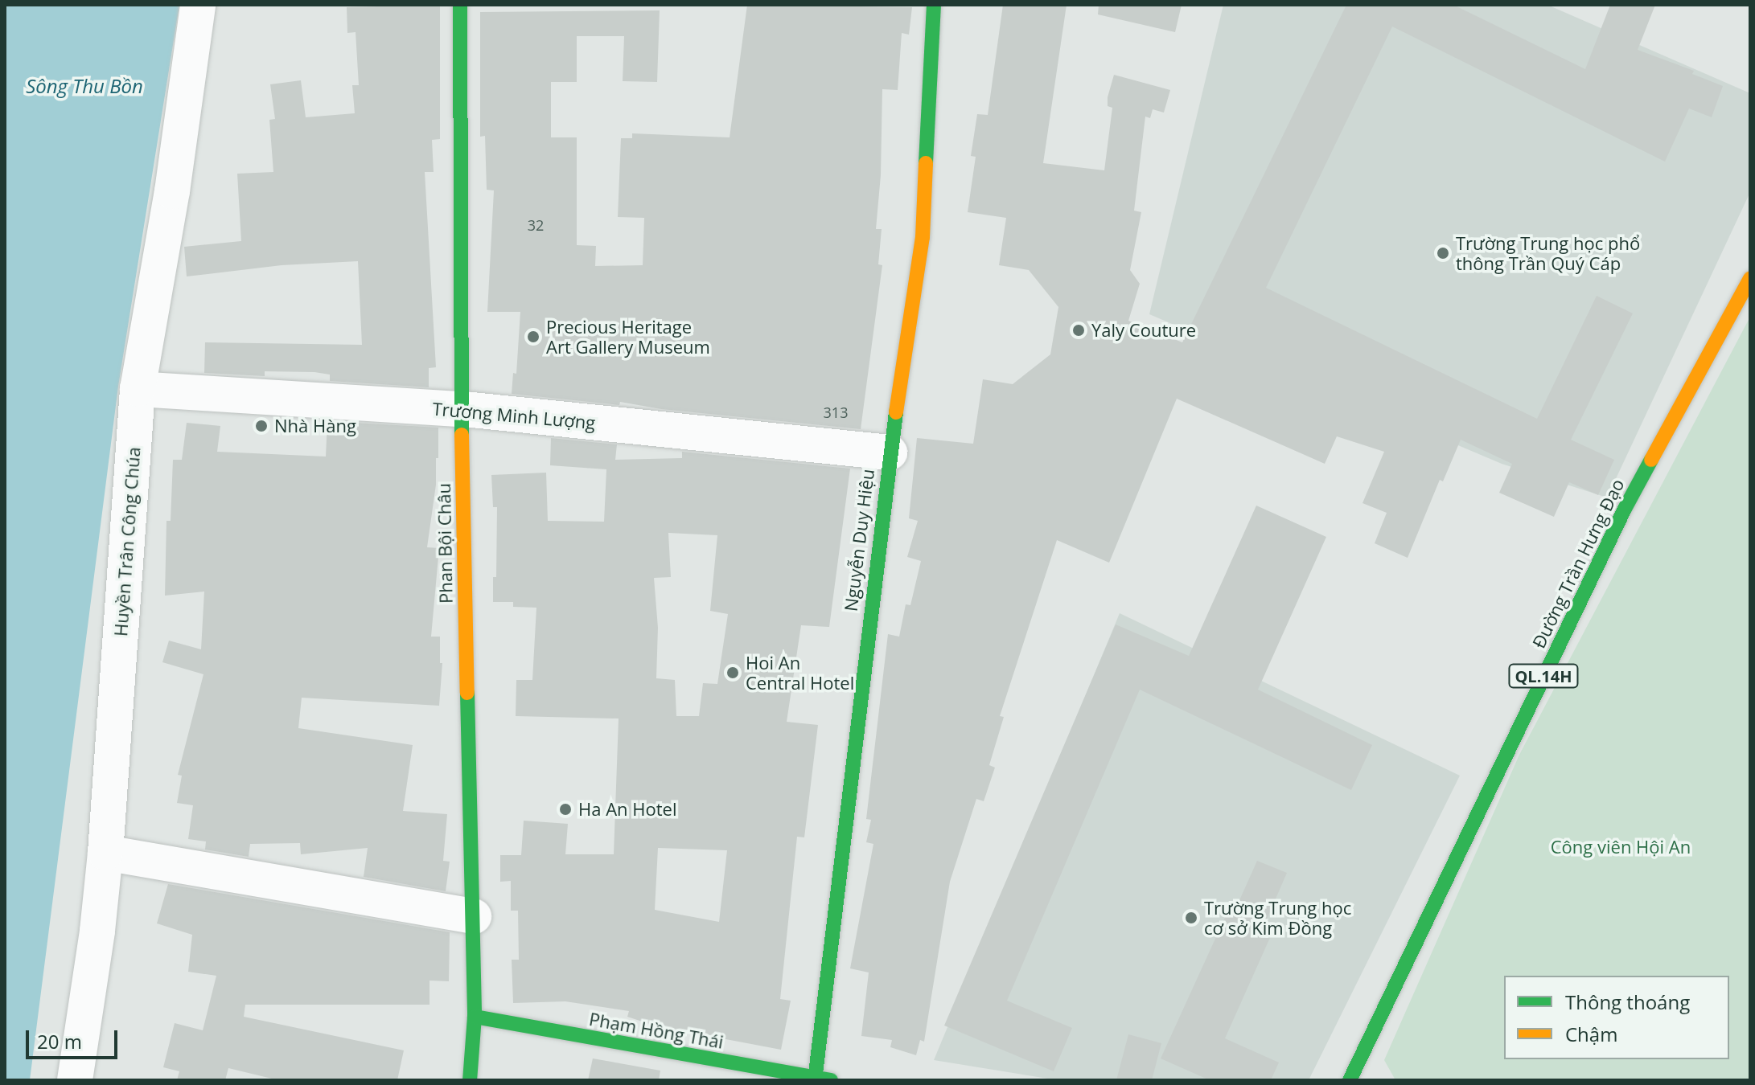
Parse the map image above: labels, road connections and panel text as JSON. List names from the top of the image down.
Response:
{
  "streets": {
    "main road": [
      "Nguyễn Duy Hiệu",
      "Phan Bội Châu",
      "Đường Trần Hưng Đạo",
      "QL.14H",
      "Phạm Hồng Thái"
    ],
    "street": ["Trương Minh Lượng", "Huyền Trân Công Chúa"]
  },
  "crossings": [
    ["Trương Minh Lượng", "Nguyễn Duy Hiệu"],
    ["Trương Minh Lượng", "Huyền Trân Công Chúa"],
    ["Trương Minh Lượng", "Phan Bội Châu"],
    ["Nguyễn Duy Hiệu", "Phạm Hồng Thái"],
    ["Phan Bội Châu", "Phạm Hồng Thái"]
  ],
  "water": ["Sông Thu Bồn"],
  "parks": ["Công viên Hội An"],
  "places": [
    "Trường Trung học phổ thông Trần Quý Cáp",
    "Yaly Couture",
    "Precious Heritage Art Gallery Museum",
    "Nhà Hàng",
    "Hoi An Central Hotel",
    "Ha An Hotel",
    "Trường Trung học cơ sở Kim Đồng"
  ],
  "house_numbers": ["32", "313"],
  "legend": ["Thông thoáng", "Chậm"],
  "scale_bar": "20 m"
}
